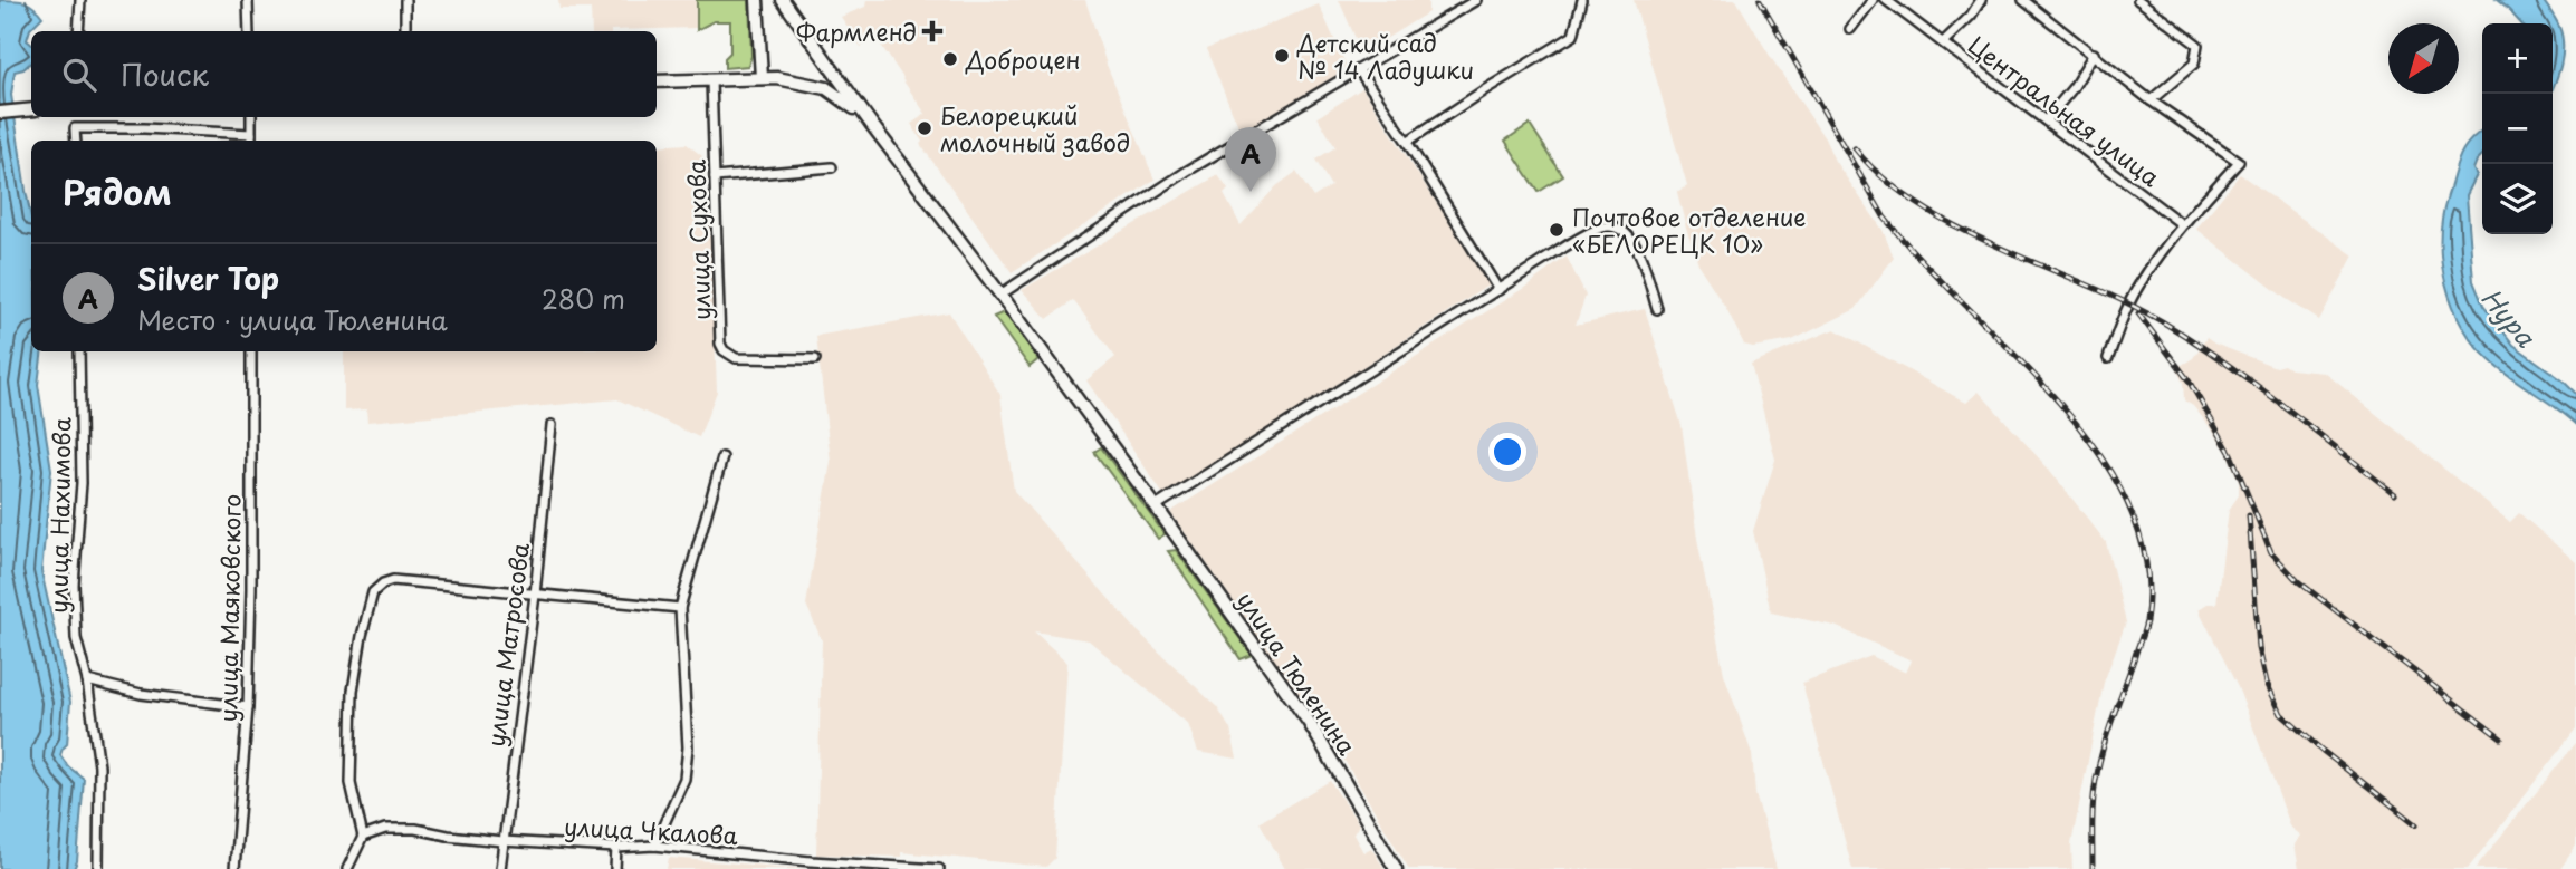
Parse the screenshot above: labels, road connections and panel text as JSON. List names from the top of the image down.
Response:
{
  "streets": {
    "main road": ["улица Тюленина"],
    "street": [
      "Центральная улица",
      "улица Сухова",
      "улица Нахимова",
      "улица Маяковского",
      "улица Матросова",
      "улица Чкалова"
    ]
  },
  "crossings": [
    ["улица Сухова", "улица Тюленина"],
    ["улица Матросова", "улица Чкалова"]
  ],
  "water": ["Нура"],
  "places": {
    "health": ["Фармленд"],
    "other": [
      "Детский сад № 14 Ладушки",
      "Доброцен",
      "Белорецкий молочный завод",
      "Почтовое отделение «БЕЛОРЕЦК 10»"
    ]
  },
  "north": "bottom left",
  "page": {
    "map_buttons": ["+", "−"],
    "search": "Поиск",
    "pins": "A",
    "heading": "Рядом",
    "list": [
      {
        "mark": "A",
        "name": "Silver Top",
        "note": "Место · улица Тюленина",
        "value": "280 m"
      }
    ]
  }
}
